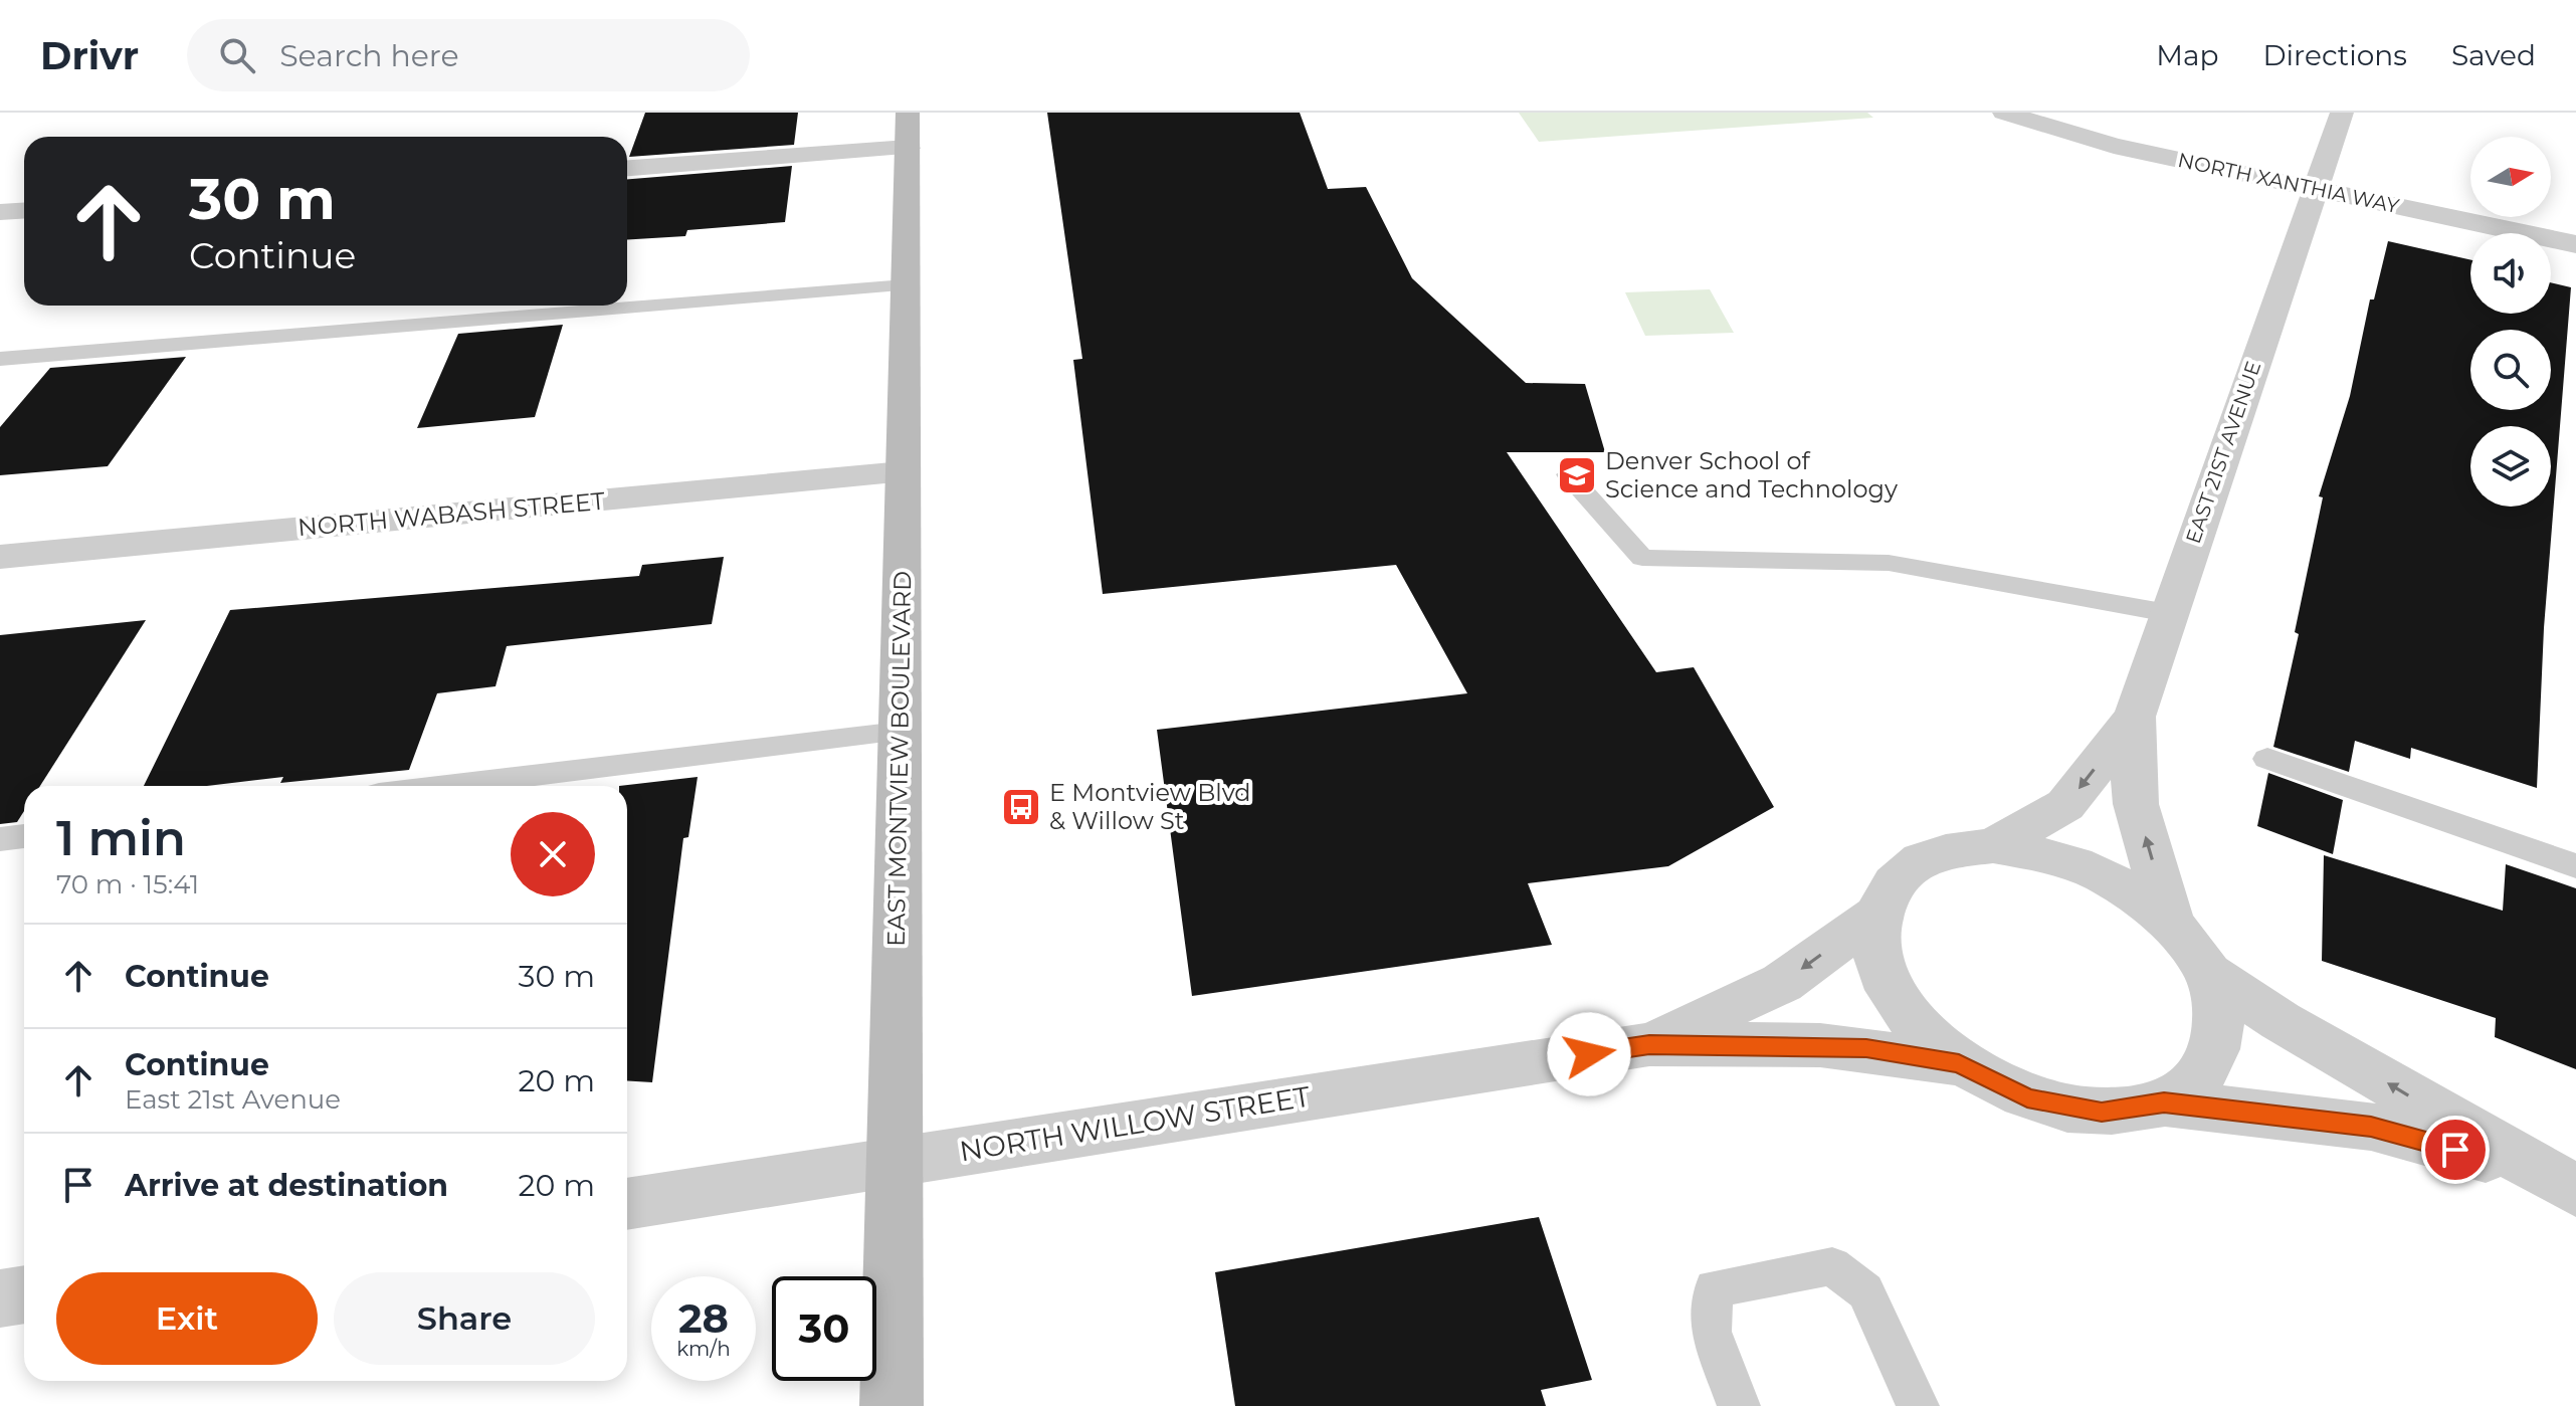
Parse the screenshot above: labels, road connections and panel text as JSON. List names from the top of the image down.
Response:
{
  "streets": {
    "main road": ["EAST MONTVIEW BOULEVARD"],
    "street": [
      "NORTH XANTHIA WAY",
      "EAST 21ST AVENUE",
      "NORTH WABASH STREET",
      "NORTH WILLOW STREET"
    ]
  },
  "crossings": [
    ["NORTH XANTHIA WAY", "EAST 21ST AVENUE"],
    ["NORTH WABASH STREET", "EAST MONTVIEW BOULEVARD"],
    ["EAST MONTVIEW BOULEVARD", "NORTH WILLOW STREET"]
  ],
  "places": {
    "school or university": ["Denver School of Science and Technology"],
    "bus stop": ["E Montview Blvd & Willow St"]
  },
  "north": "right",
  "page": {
    "header": "Drivr",
    "search": "Search here",
    "nav": ["Map", "Directions", "Saved"],
    "turn": ["30 m", "Continue"],
    "heading": ["1 min", "70 m · 15:41"],
    "list": [
      {
        "name": "Continue",
        "value": "30 m"
      },
      {
        "name": "Continue",
        "note": "East 21st Avenue",
        "value": "20 m"
      },
      {
        "name": "Arrive at destination",
        "value": "20 m"
      }
    ],
    "buttons": ["Exit", "Share"],
    "speed": "28 km/h",
    "limit": "30"
  }
}
